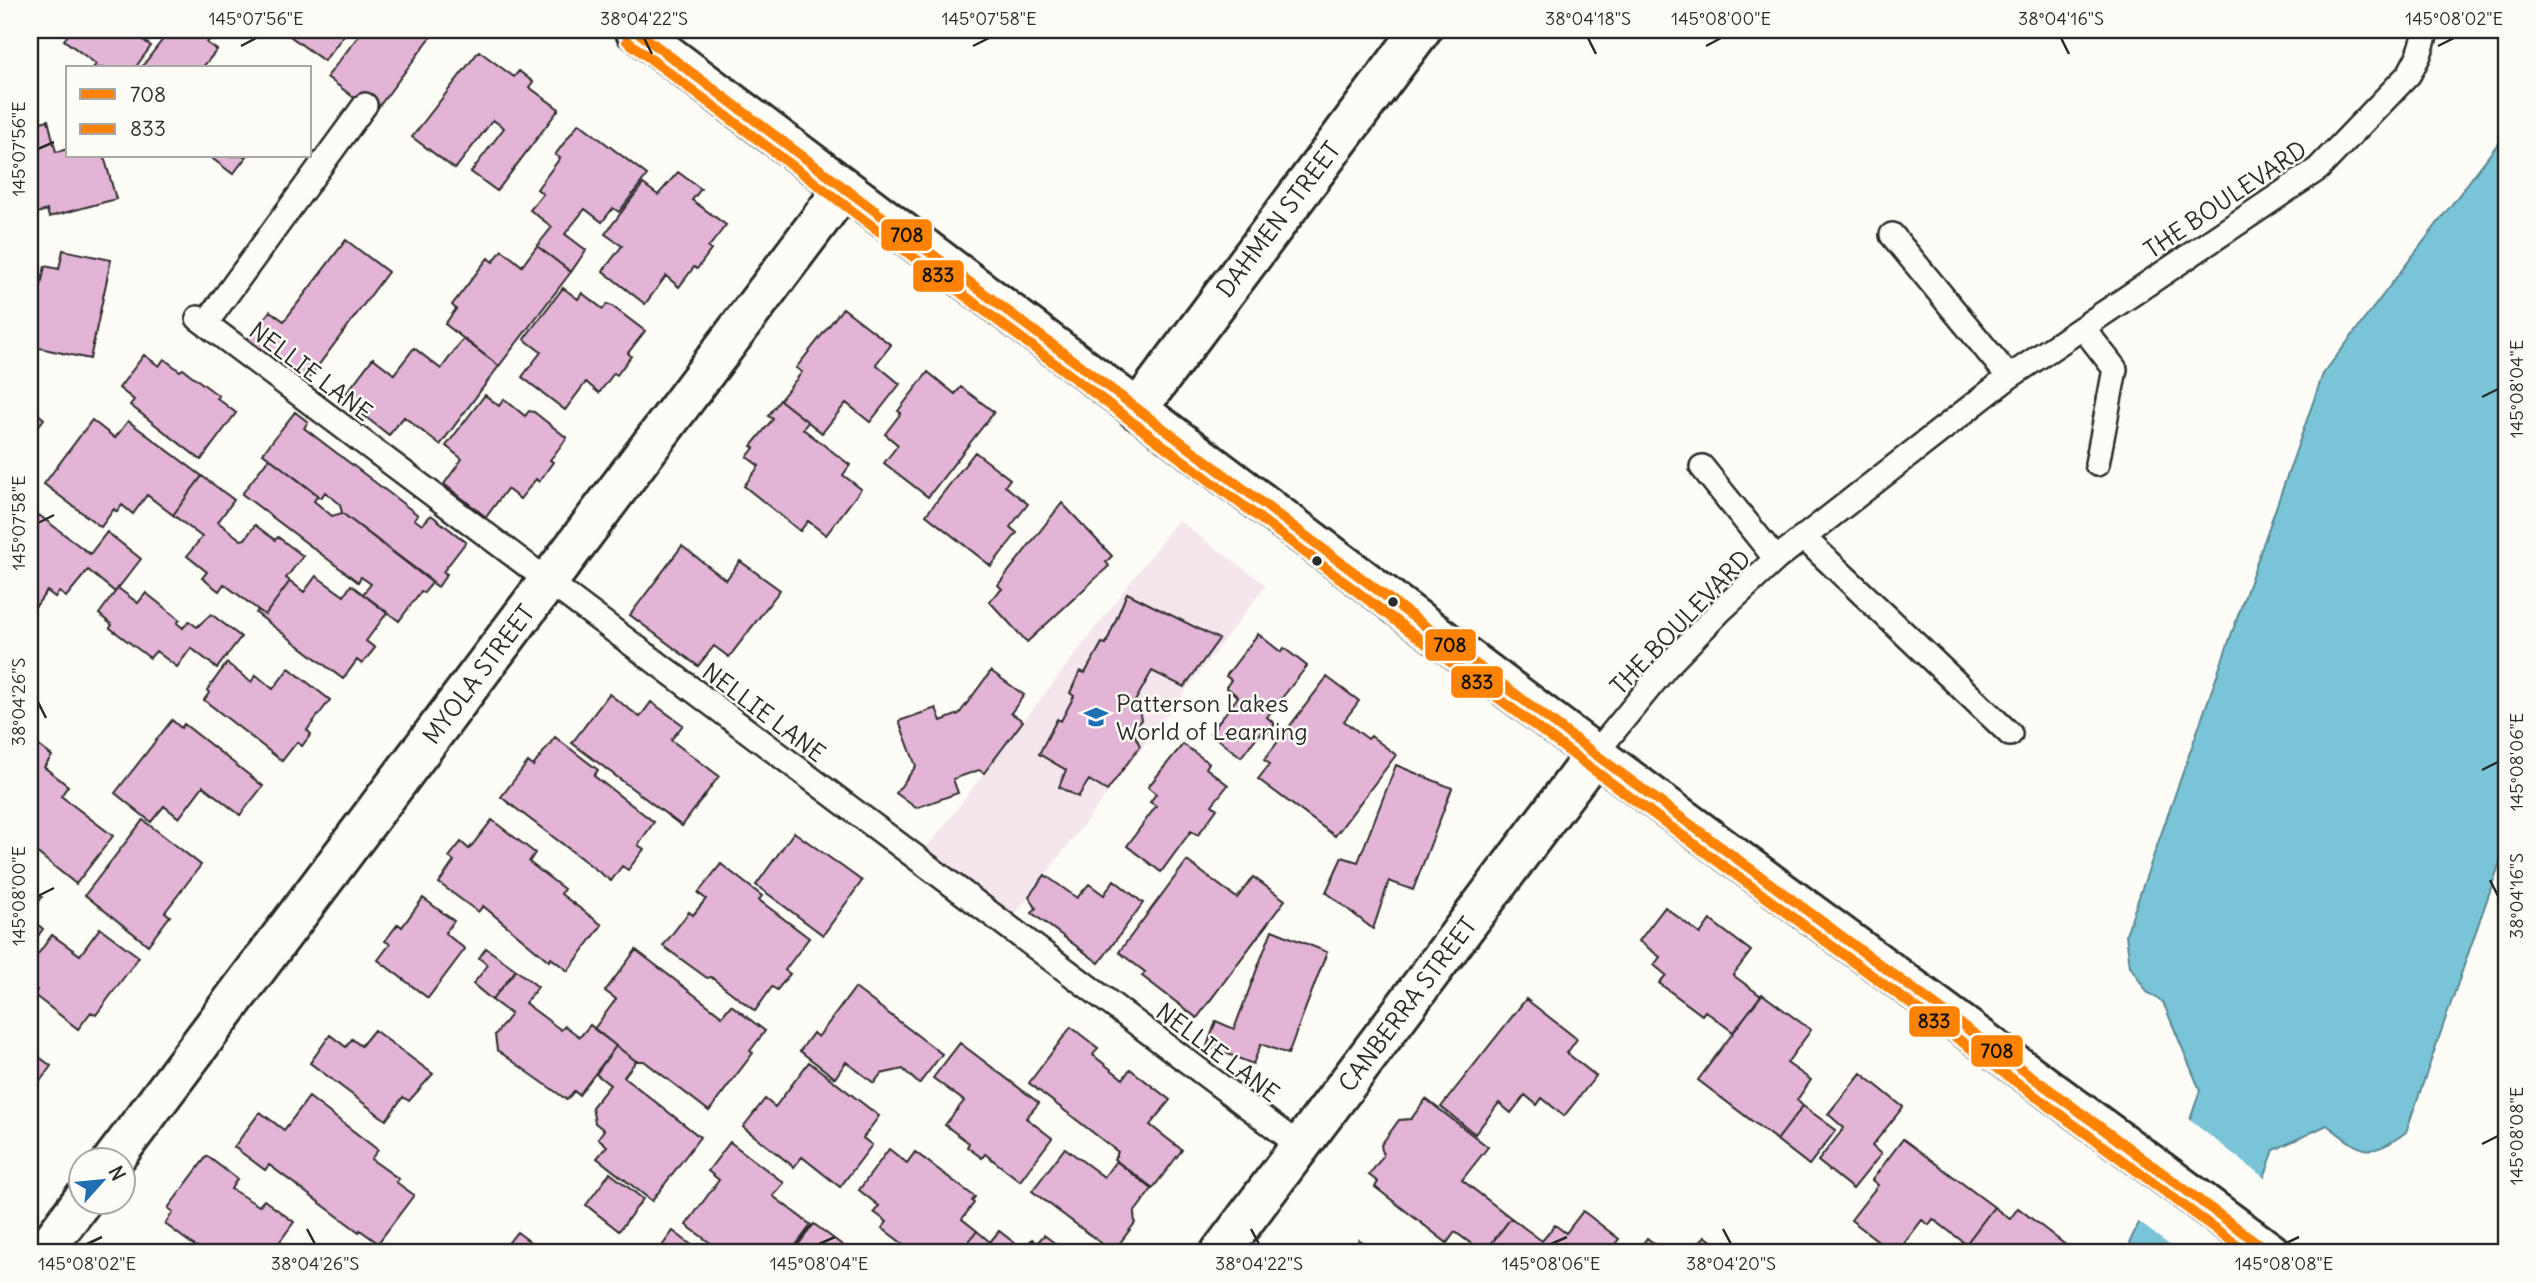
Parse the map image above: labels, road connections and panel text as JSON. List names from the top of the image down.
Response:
{
  "streets": {
    "street": ["DAHMEN STREET", "MYOLA STREET", "CANBERRA STREET"],
    "lane": ["THE BOULEVARD", "NELLIE LANE"]
  },
  "crossings": [
    ["THE BOULEVARD", "CANBERRA STREET"],
    ["NELLIE LANE", "MYOLA STREET"],
    ["NELLIE LANE", "CANBERRA STREET"]
  ],
  "places": {
    "school or university": ["Patterson Lakes World of Learning"]
  },
  "lines": ["transit line 708", "transit line 833"],
  "legend": ["708", "833"],
  "north": "top right",
  "coordinates": [
    "145°07'56\"E",
    "38°04'22\"S",
    "145°07'58\"E",
    "38°04'18\"S",
    "145°08'00\"E",
    "38°04'16\"S",
    "145°08'02\"E",
    "145°08'04\"E",
    "38°04'26\"S",
    "145°08'06\"E",
    "145°08'08\"E",
    "38°04'20\"S"
  ]
}
